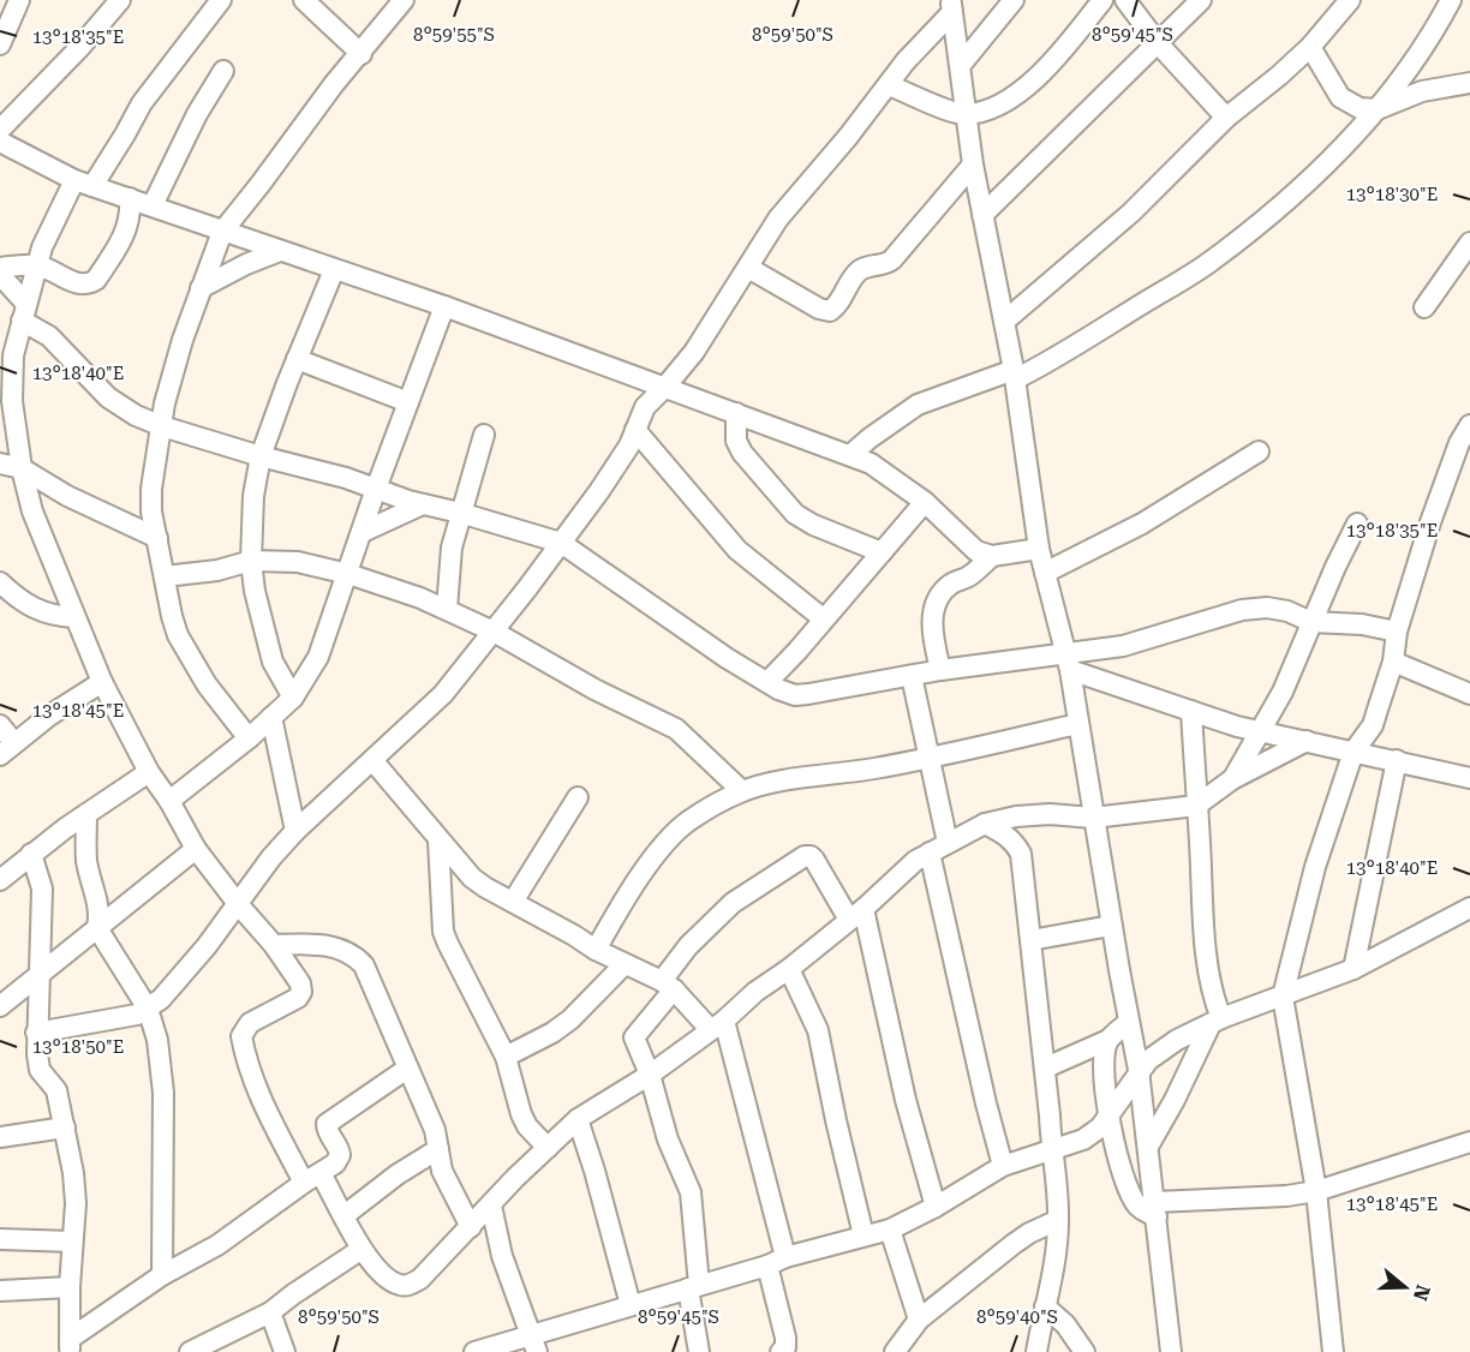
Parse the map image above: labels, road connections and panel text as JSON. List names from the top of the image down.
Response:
{
  "north": "right",
  "coordinates": [
    "8°59'55\"S",
    "8°59'50\"S",
    "8°59'45\"S",
    "13°18'35\"E",
    "13°18'30\"E",
    "13°18'40\"E",
    "13°18'45\"E",
    "13°18'50\"E",
    "8°59'40\"S"
  ]
}
